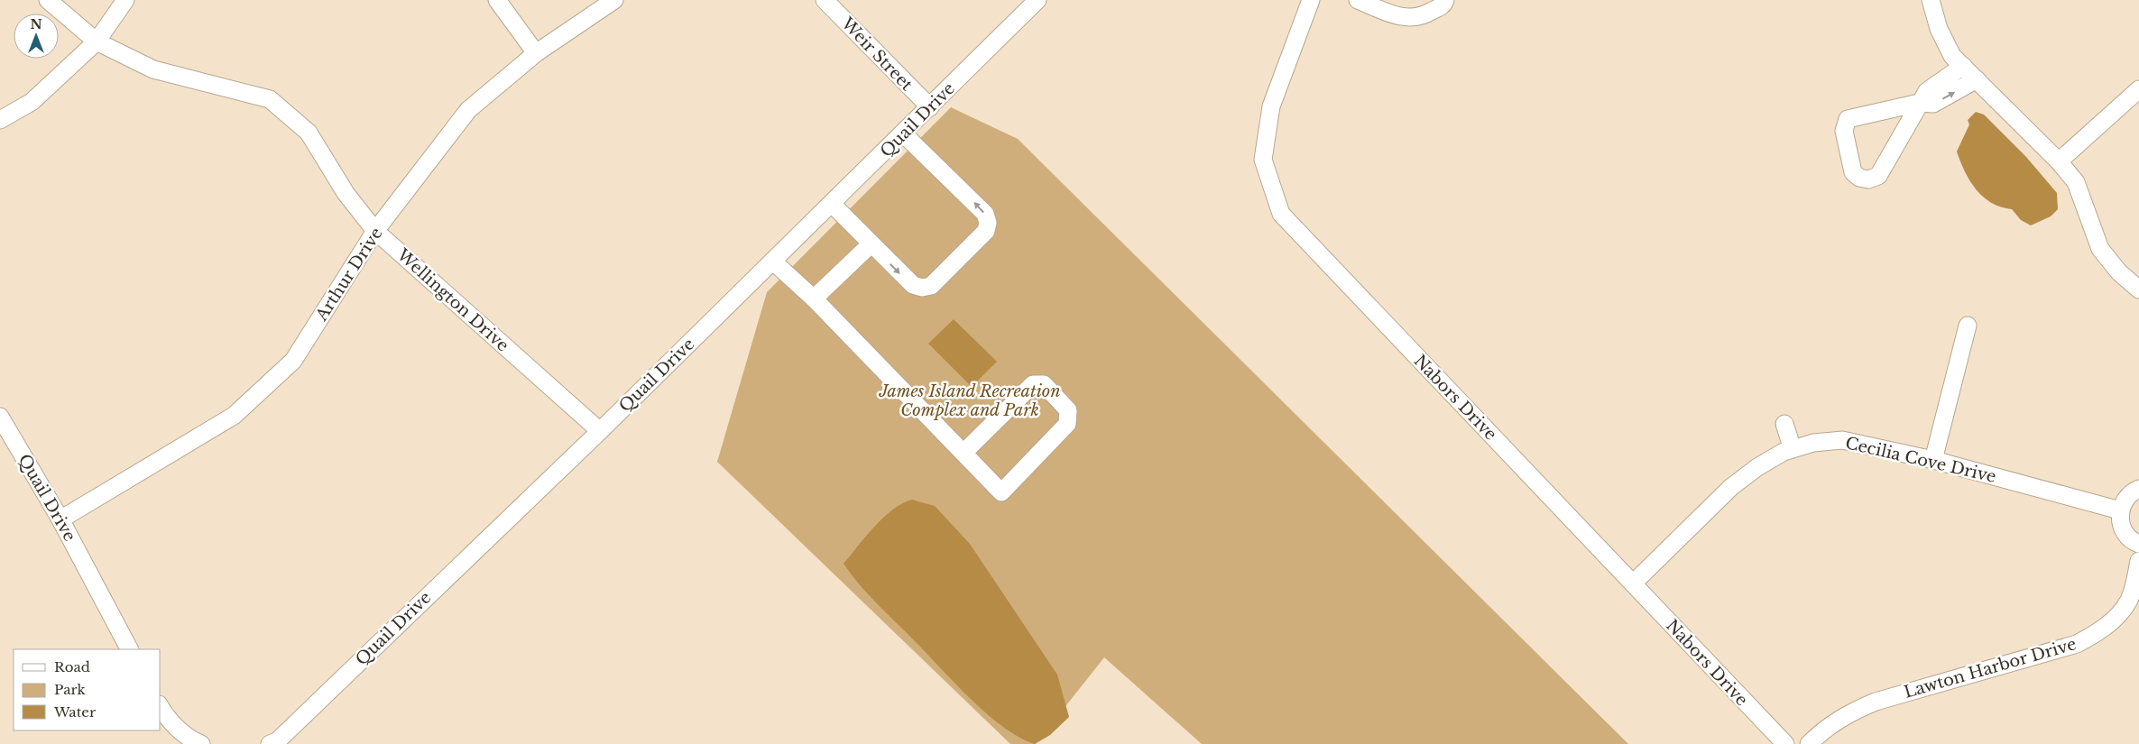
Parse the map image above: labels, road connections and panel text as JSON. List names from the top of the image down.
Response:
{
  "streets": {
    "street": [
      "Weir Street",
      "Quail Drive",
      "Arthur Drive",
      "Wellington Drive",
      "Nabors Drive",
      "Cecilia Cove Drive",
      "Lawton Harbor Drive"
    ]
  },
  "crossings": [
    ["Weir Street", "Quail Drive"],
    ["Quail Drive", "Arthur Drive"],
    ["Quail Drive", "Wellington Drive"],
    ["Arthur Drive", "Wellington Drive"],
    ["Nabors Drive", "Cecilia Cove Drive"]
  ],
  "parks": ["James Island Recreation Complex and Park"],
  "legend": ["Road", "Park", "Water"],
  "north": "top"
}
